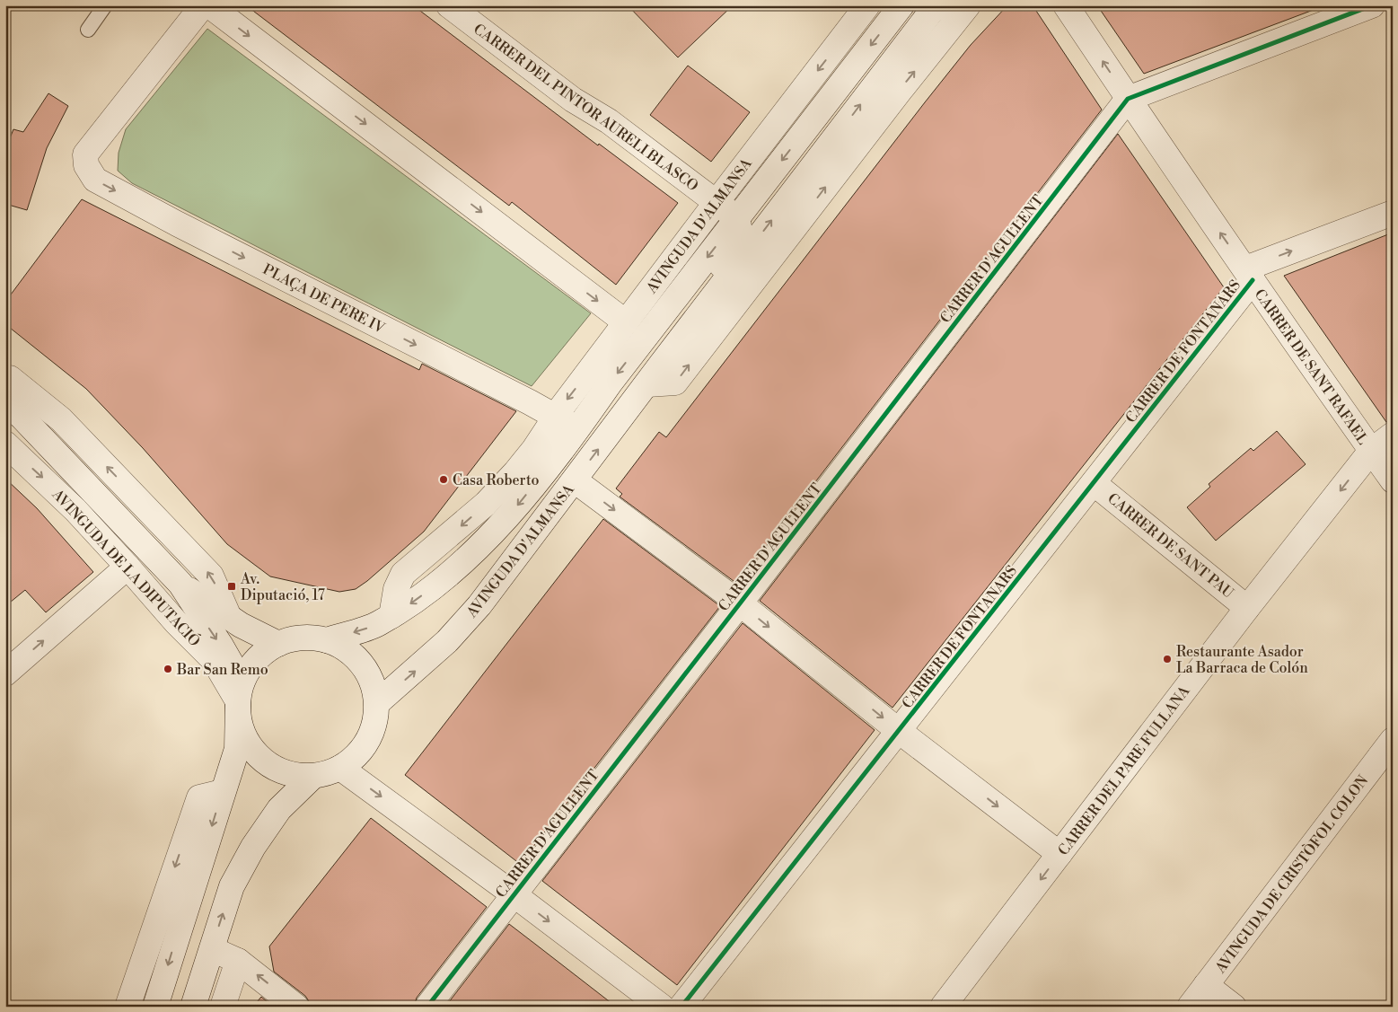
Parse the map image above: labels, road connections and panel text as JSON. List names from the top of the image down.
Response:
{
  "streets": {
    "street": [
      "CARRER DEL PINTOR AURELI BLASCO",
      "AVINGUDA D'ALMANSA",
      "CARRER D'AGULLENT",
      "PLAÇA DE PERE IV",
      "CARRER DE FONTANARS",
      "CARRER DE SANT RAFAEL",
      "CARRER DE SANT PAU",
      "AVINGUDA DE LA DIPUTACIÓ",
      "CARRER DEL PARE FULLANA",
      "AVINGUDA DE CRISTÒFOL COLON"
    ]
  },
  "crossings": [
    ["CARRER DEL PINTOR AURELI BLASCO", "AVINGUDA D'ALMANSA"],
    ["AVINGUDA D'ALMANSA", "PLAÇA DE PERE IV"],
    ["AVINGUDA D'ALMANSA", "AVINGUDA DE LA DIPUTACIÓ"],
    ["CARRER D'AGULLENT", "CARRER DE SANT RAFAEL"],
    ["CARRER DE FONTANARS", "CARRER DE SANT RAFAEL"],
    ["CARRER DE FONTANARS", "CARRER DE SANT PAU"],
    ["CARRER DE SANT RAFAEL", "CARRER DEL PARE FULLANA"],
    ["CARRER DE SANT PAU", "CARRER DEL PARE FULLANA"]
  ],
  "one_way": ["CARRER DE SANT RAFAEL", "CARRER DEL PARE FULLANA"],
  "places": {
    "other": ["Casa Roberto", "Restaurante Asador La Barraca de Colón", "Bar San Remo"],
    "transit": ["Av. Diputació, 17"]
  }
}
